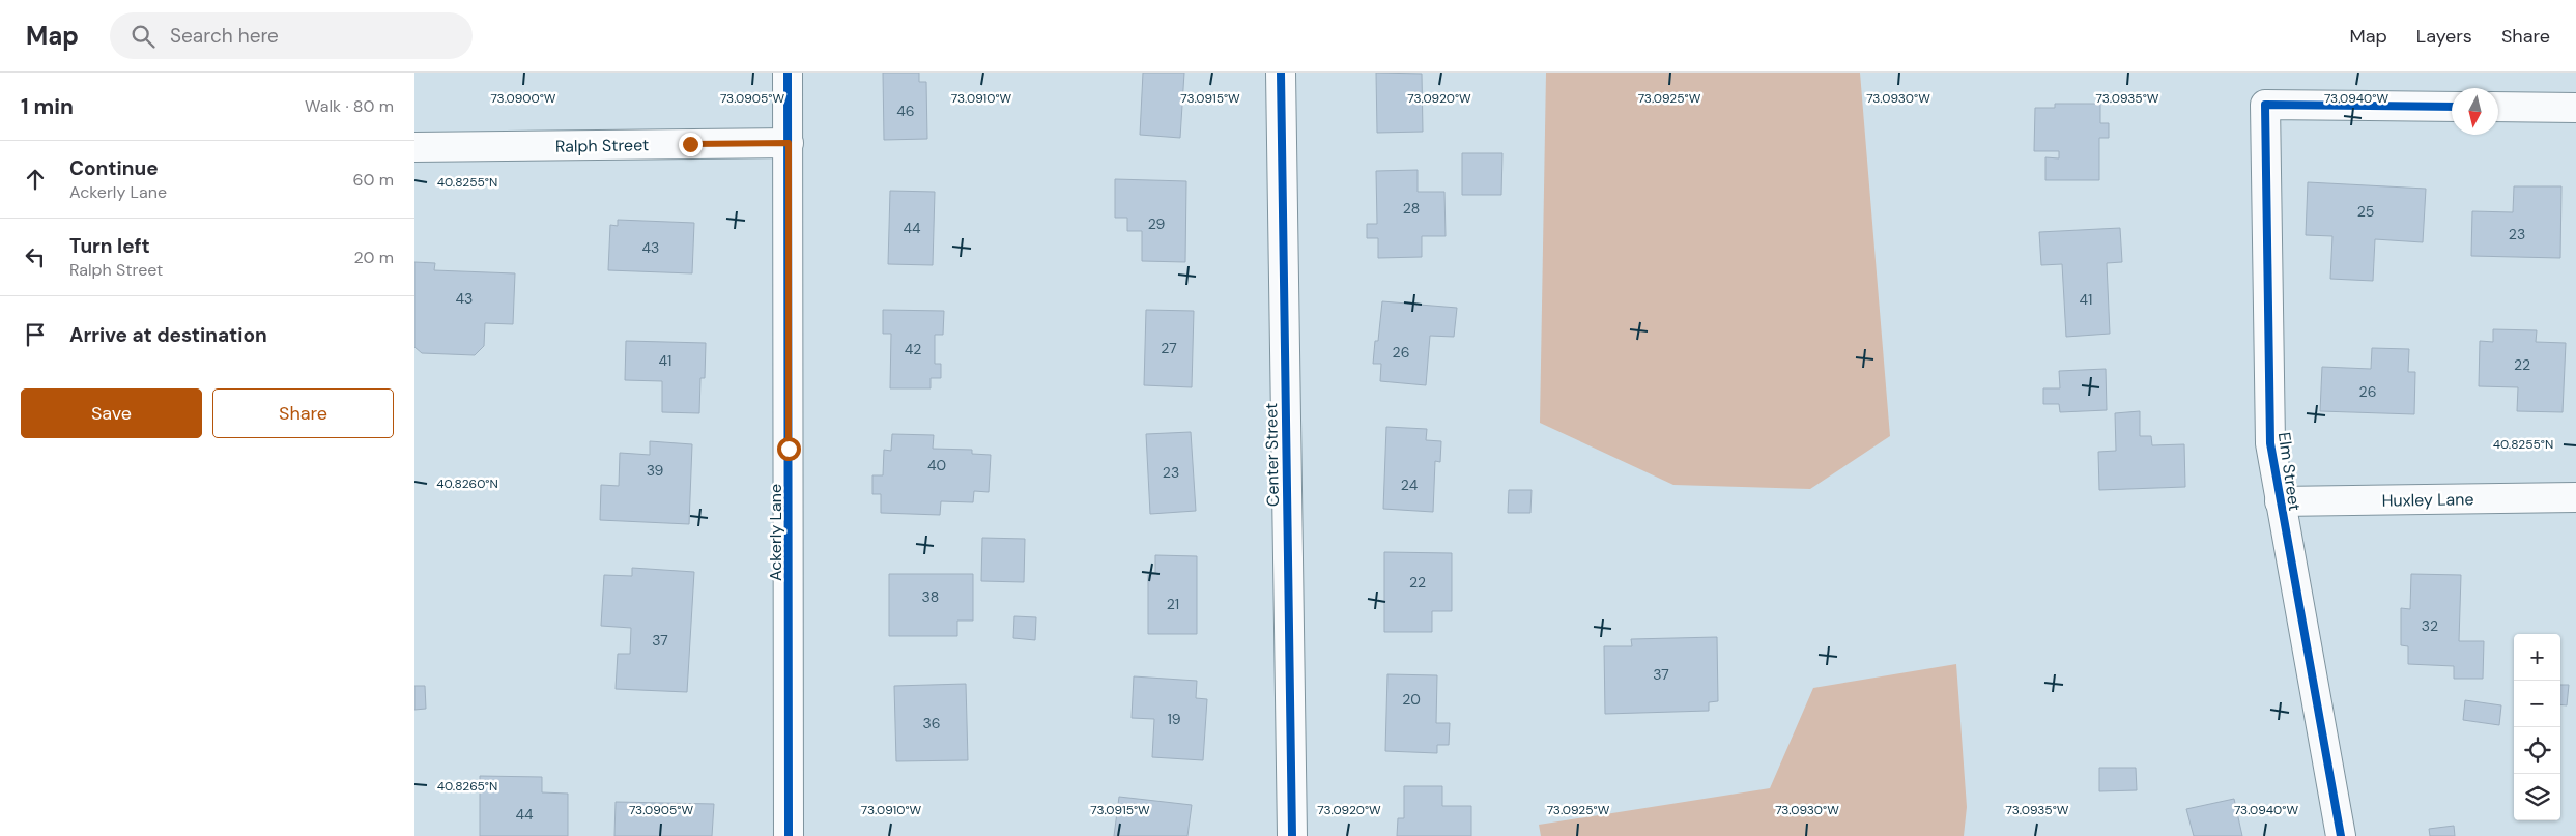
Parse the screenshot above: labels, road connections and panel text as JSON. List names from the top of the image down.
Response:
{
  "streets": {
    "street": [
      "Ralph Street",
      "Center Street",
      "Elm Street",
      "Huxley Lane",
      "Ackerly Lane"
    ]
  },
  "crossings": [
    ["Ralph Street", "Ackerly Lane"],
    ["Elm Street", "Huxley Lane"]
  ],
  "house_numbers": [
    "46",
    "28",
    "25",
    "29",
    "44",
    "23",
    "43",
    "43",
    "41",
    "27",
    "42",
    "26",
    "41",
    "22",
    "26",
    "40",
    "39",
    "23",
    "24",
    "22",
    "38",
    "21",
    "32",
    "37",
    "37",
    "20",
    "19",
    "36",
    "44"
  ],
  "north": "bottom",
  "page": {
    "header": "Map",
    "search": "Search here",
    "nav": ["Map", "Layers", "Share"],
    "heading": ["1 min", "Walk · 80 m"],
    "list": [
      ["Continue", "Ackerly Lane", "60 m"],
      ["Turn left", "Ralph Street", "20 m"],
      "Arrive at destination"
    ],
    "buttons": ["Save", "Share"],
    "map_buttons": ["+", "−"]
  },
  "coordinates": [
    "73.0900°W",
    "73.0905°W",
    "73.0910°W",
    "73.0915°W",
    "73.0920°W",
    "73.0925°W",
    "73.0930°W",
    "73.0935°W",
    "73.0940°W",
    "40.8255°N",
    "40.8260°N",
    "40.8265°N"
  ]
}
